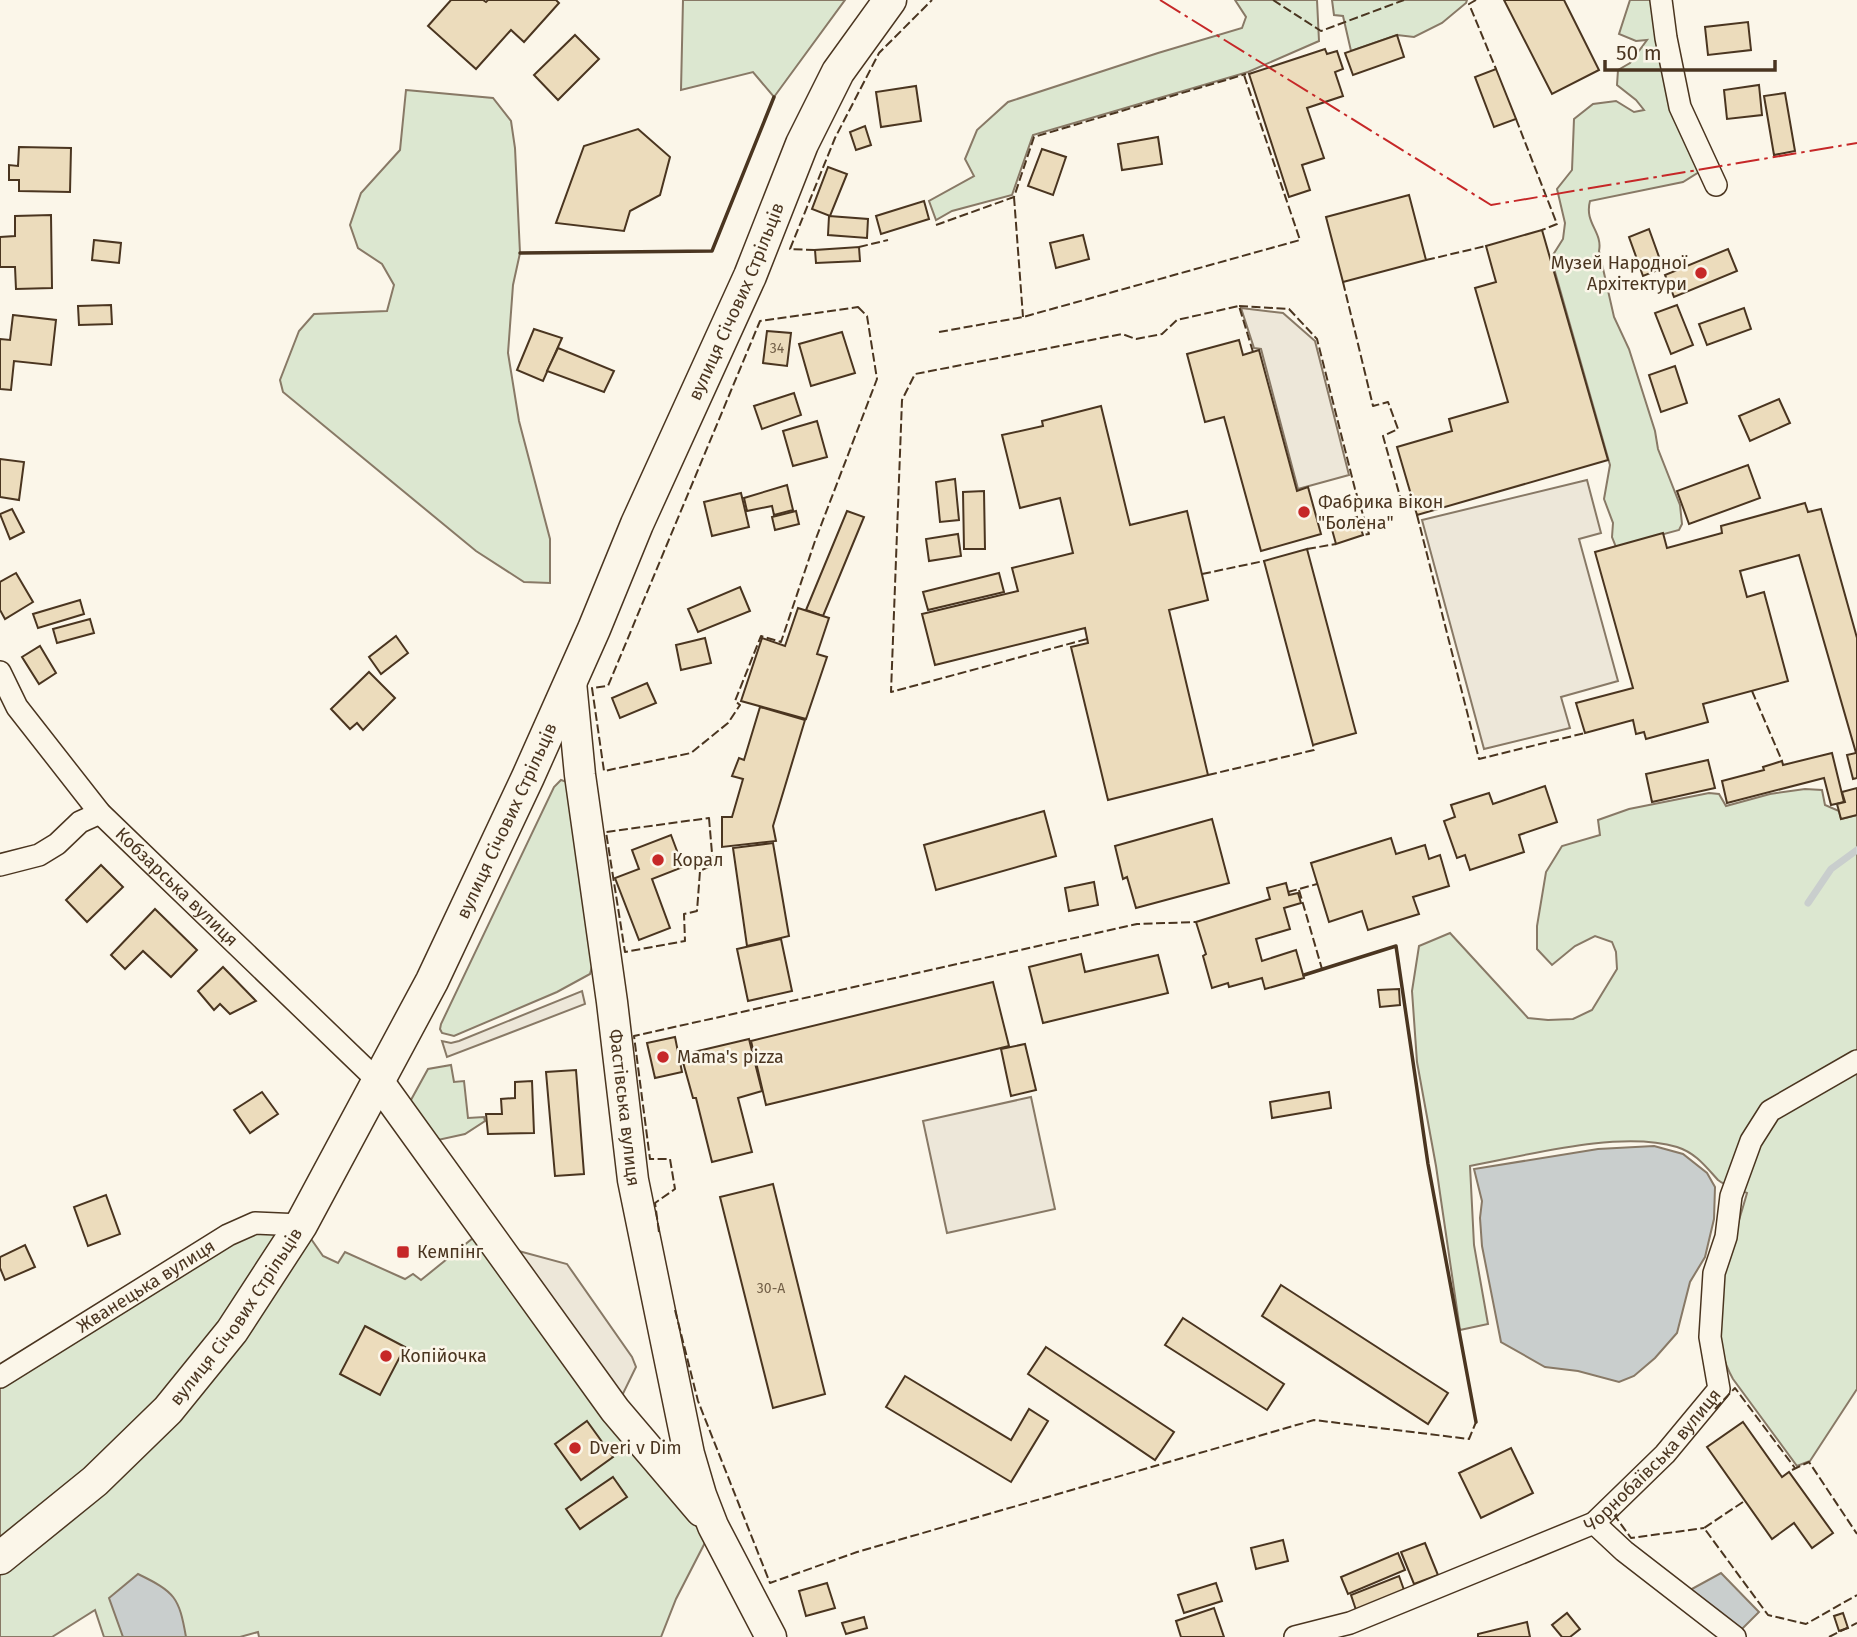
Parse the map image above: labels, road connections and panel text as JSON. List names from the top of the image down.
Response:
{
  "streets": {
    "main road": ["вулиця Січових Стрільців", "Фастівська вулиця"],
    "street": ["Кобзарська вулиця", "Жванецька вулиця", "Чорнобаївська вулиця"]
  },
  "crossings": [
    ["вулиця Січових Стрільців", "Кобзарська вулиця"],
    ["вулиця Січових Стрільців", "Фастівська вулиця"],
    ["вулиця Січових Стрільців", "Жванецька вулиця"],
    ["Кобзарська вулиця", "Фастівська вулиця"]
  ],
  "places": {
    "other": [
      "Музей Народної Архітектури",
      "Фабрика вікон \"Болена\"",
      "Корал",
      "Mama's pizza",
      "Копійочка",
      "Dveri v Dim"
    ],
    "transit": ["Кемпінг"]
  },
  "house_numbers": ["34", "30-А"],
  "scale_bar": "50 m"
}
